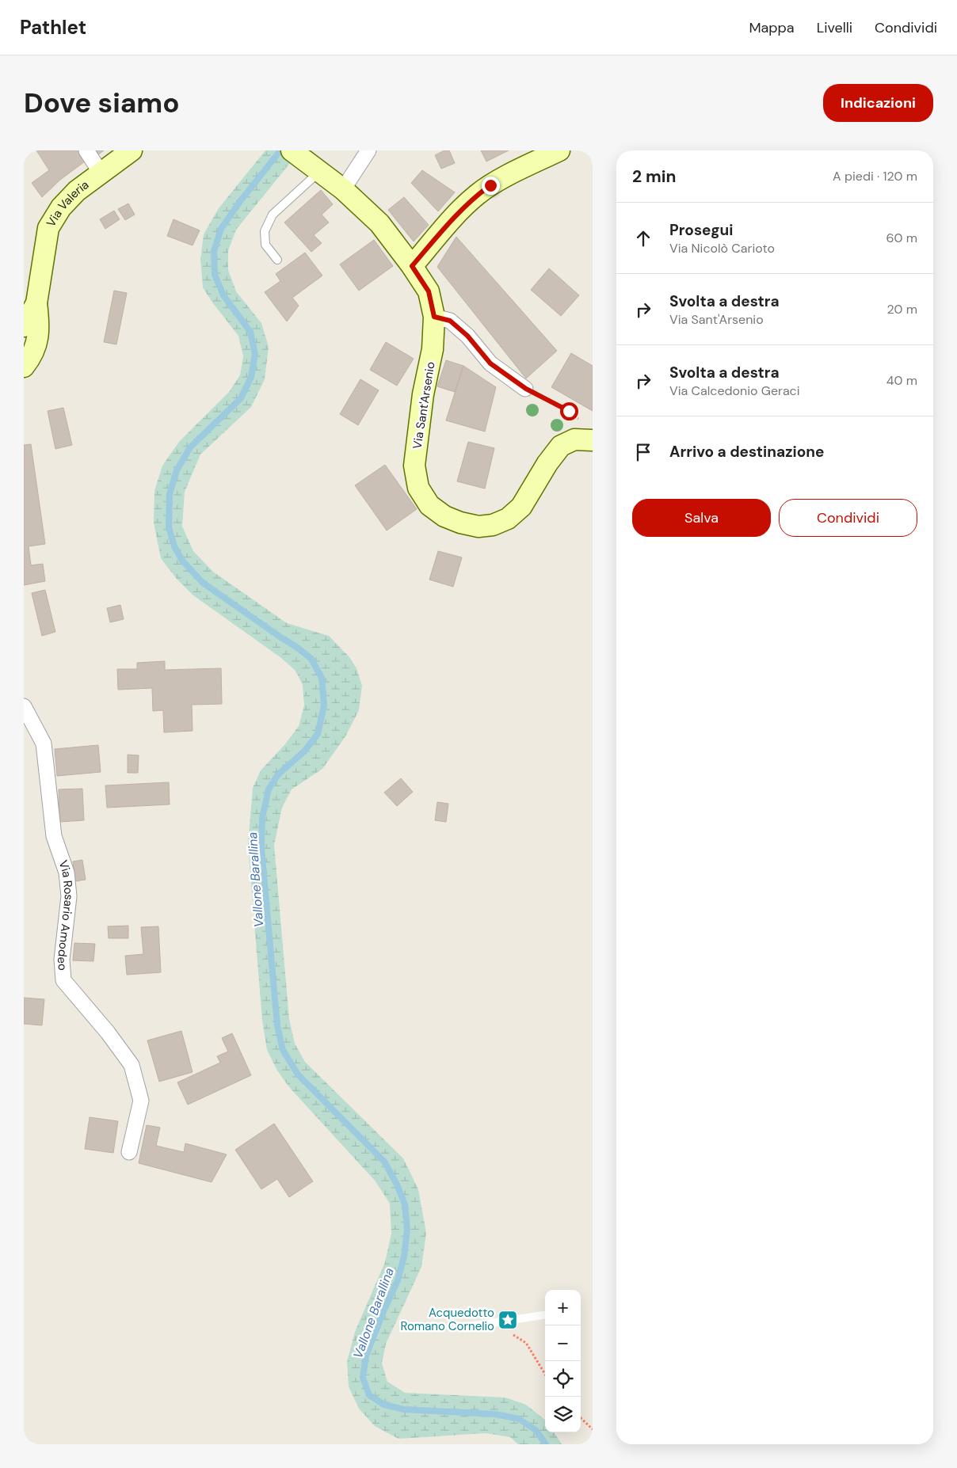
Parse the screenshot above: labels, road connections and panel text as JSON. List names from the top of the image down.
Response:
{
  "streets": {
    "street": ["Via Valeria", "Via Sant'Arsenio", "Via Rosario Amodeo"]
  },
  "water": ["Vallone Barallina"],
  "places": {
    "place": ["Acquedotto Romano Cornelio"]
  },
  "page": {
    "header": "Pathlet",
    "nav": ["Mappa", "Livelli", "Condividi"],
    "buttons": [
      "Indicazioni",
      ["Salva", "Condividi"]
    ],
    "title": "Dove siamo",
    "heading": ["2 min", "A piedi · 120 m"],
    "list": [
      ["Prosegui", "Via Nicolò Carioto", "60 m"],
      ["Svolta a destra", "Via Sant'Arsenio", "20 m"],
      ["Svolta a destra", "Via Calcedonio Geraci", "40 m"],
      "Arrivo a destinazione"
    ],
    "map_buttons": ["+", "−"]
  }
}
